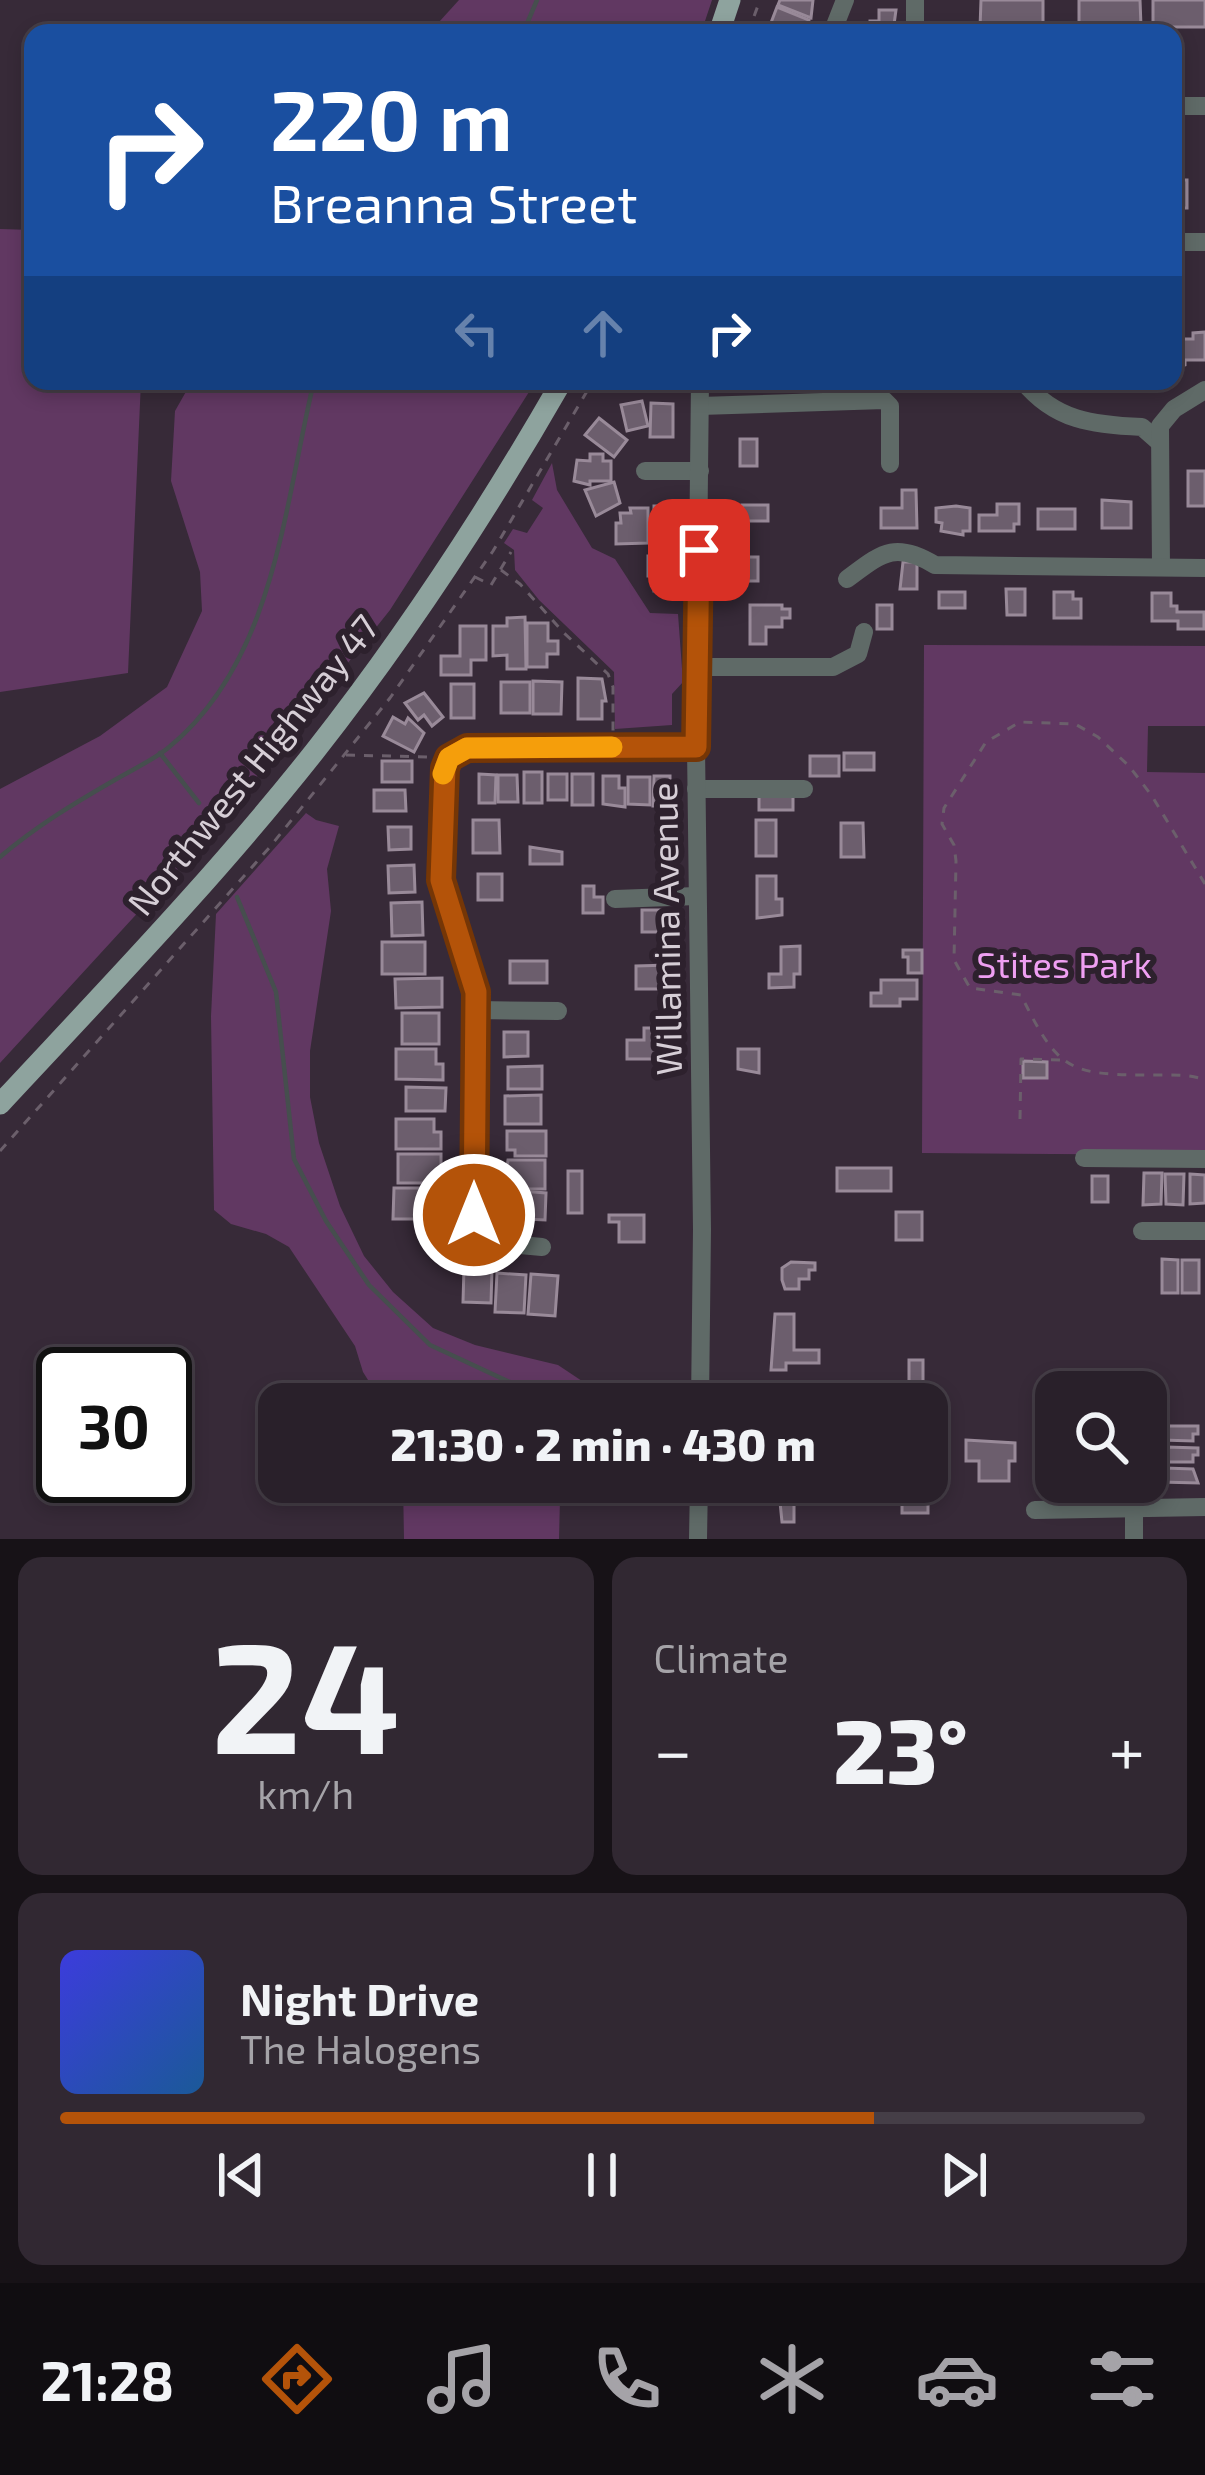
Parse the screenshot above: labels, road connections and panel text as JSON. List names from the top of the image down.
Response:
{
  "streets": {
    "main road": ["Northwest Highway 47"],
    "street": ["Willamina Avenue"]
  },
  "parks": ["Stites Park"],
  "page": {
    "turn": ["220 m", "Breanna Street"],
    "limit": "30",
    "trip": "21:30 · 2 min · 430 m",
    "tile": [
      ["24", "km/h"],
      "Climate"
    ],
    "heat": ["−", "23°", "+"],
    "song": ["Night Drive", "The Halogens"],
    "tabs": "21:28"
  }
}
